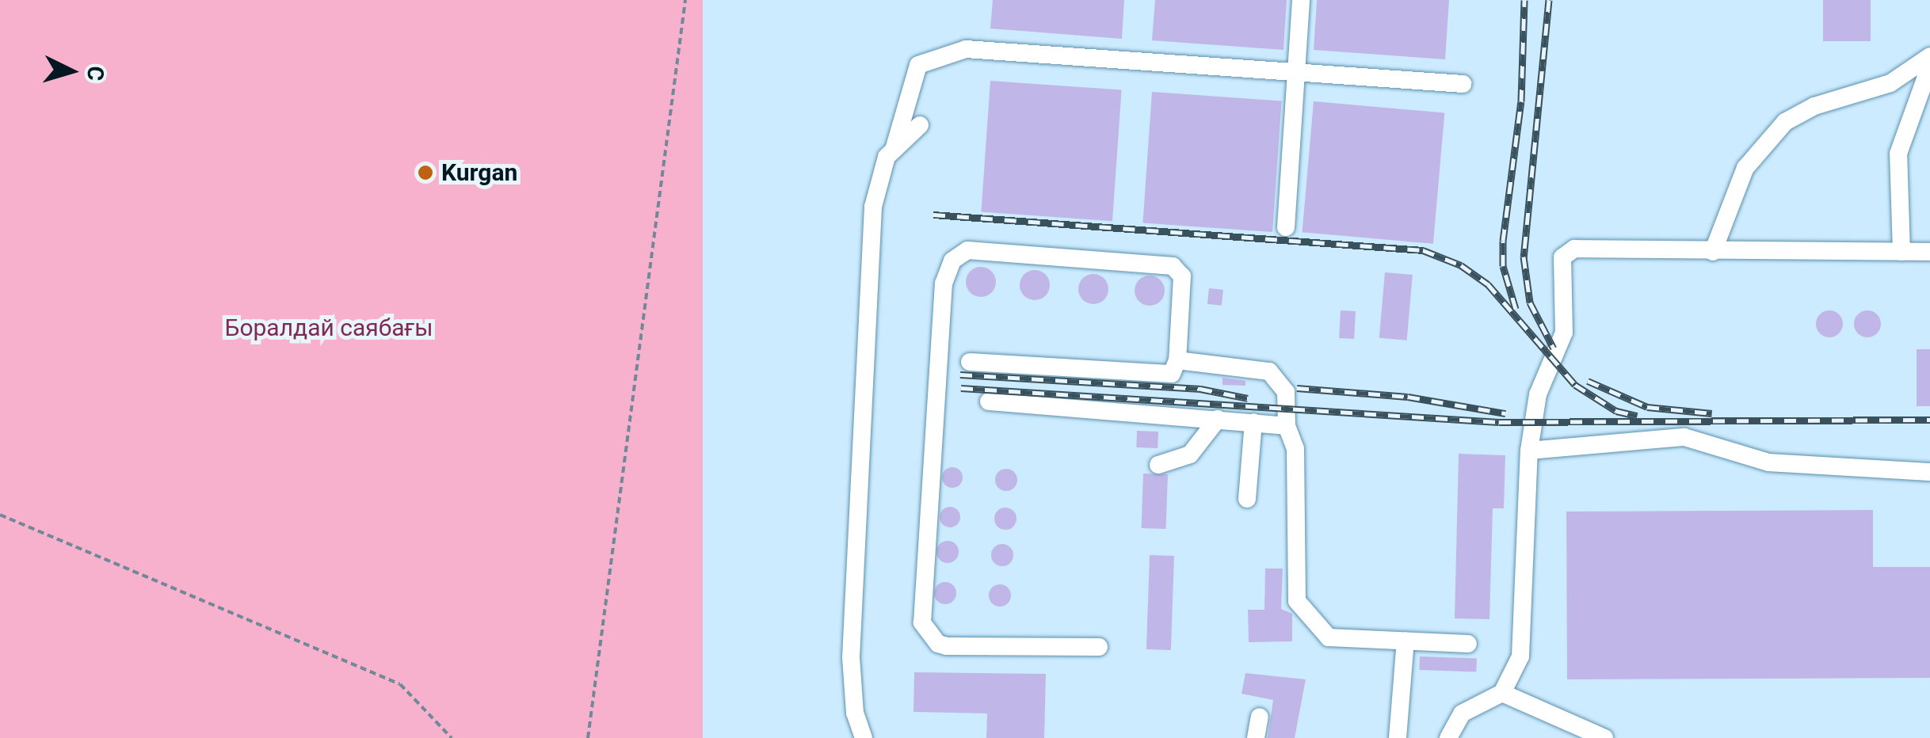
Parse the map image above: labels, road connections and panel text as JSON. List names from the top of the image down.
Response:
{
  "parks": ["Боралдай саябағы"],
  "places": ["Kurgan"],
  "north": "right"
}
